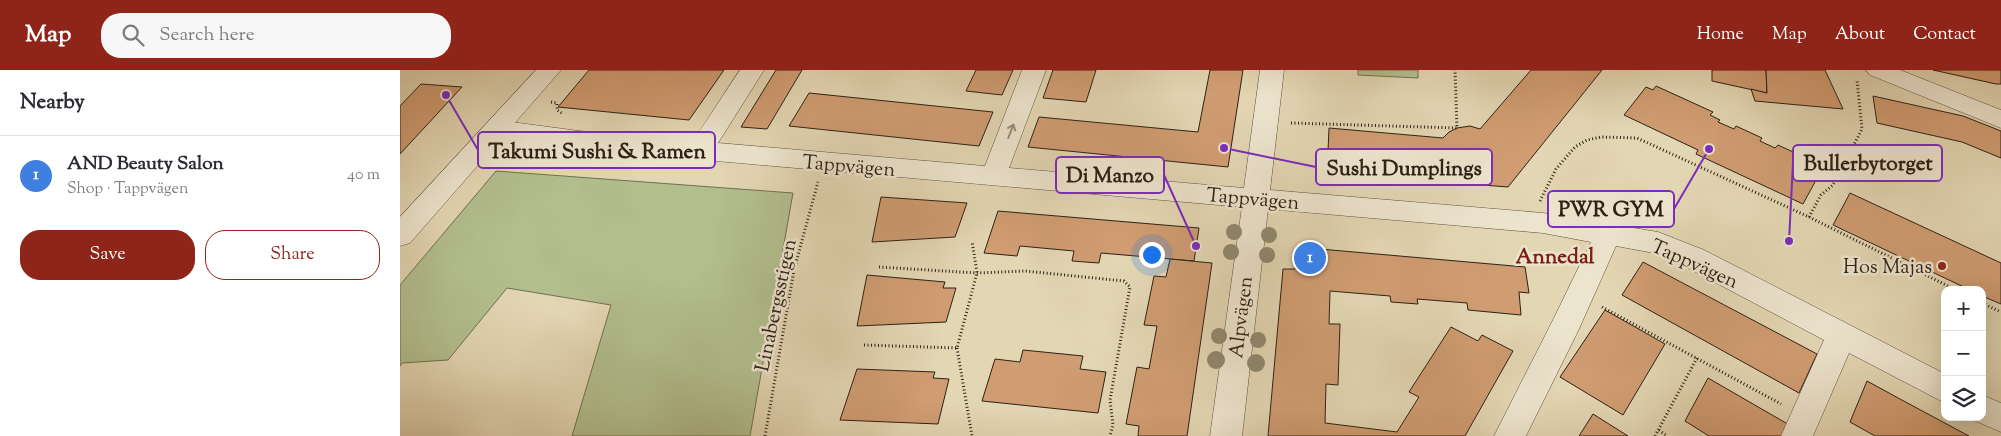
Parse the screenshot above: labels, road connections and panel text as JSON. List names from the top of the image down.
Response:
{
  "streets": {
    "street": ["Tappvägen", "Alpvägen"],
    "path": ["Linabergsstigen"]
  },
  "crossings": [
    ["Tappvägen", "Alpvägen"]
  ],
  "districts": ["Annedal"],
  "places": [
    "Takumi Sushi & Ramen",
    "Sushi Dumplings",
    "PWR GYM",
    "Bullerbytorget",
    "Di Manzo",
    "Hos Majas"
  ],
  "page": {
    "header": "Map",
    "search": "Search here",
    "nav": [
      "Home",
      "Map",
      "About",
      "Contact"
    ],
    "heading": "Nearby",
    "list": [
      {
        "mark": "1",
        "name": "AND Beauty Salon",
        "note": "Shop · Tappvägen",
        "value": "40 m"
      }
    ],
    "buttons": ["Save", "Share"],
    "pins": "1",
    "map_buttons": ["+", "−"]
  }
}
